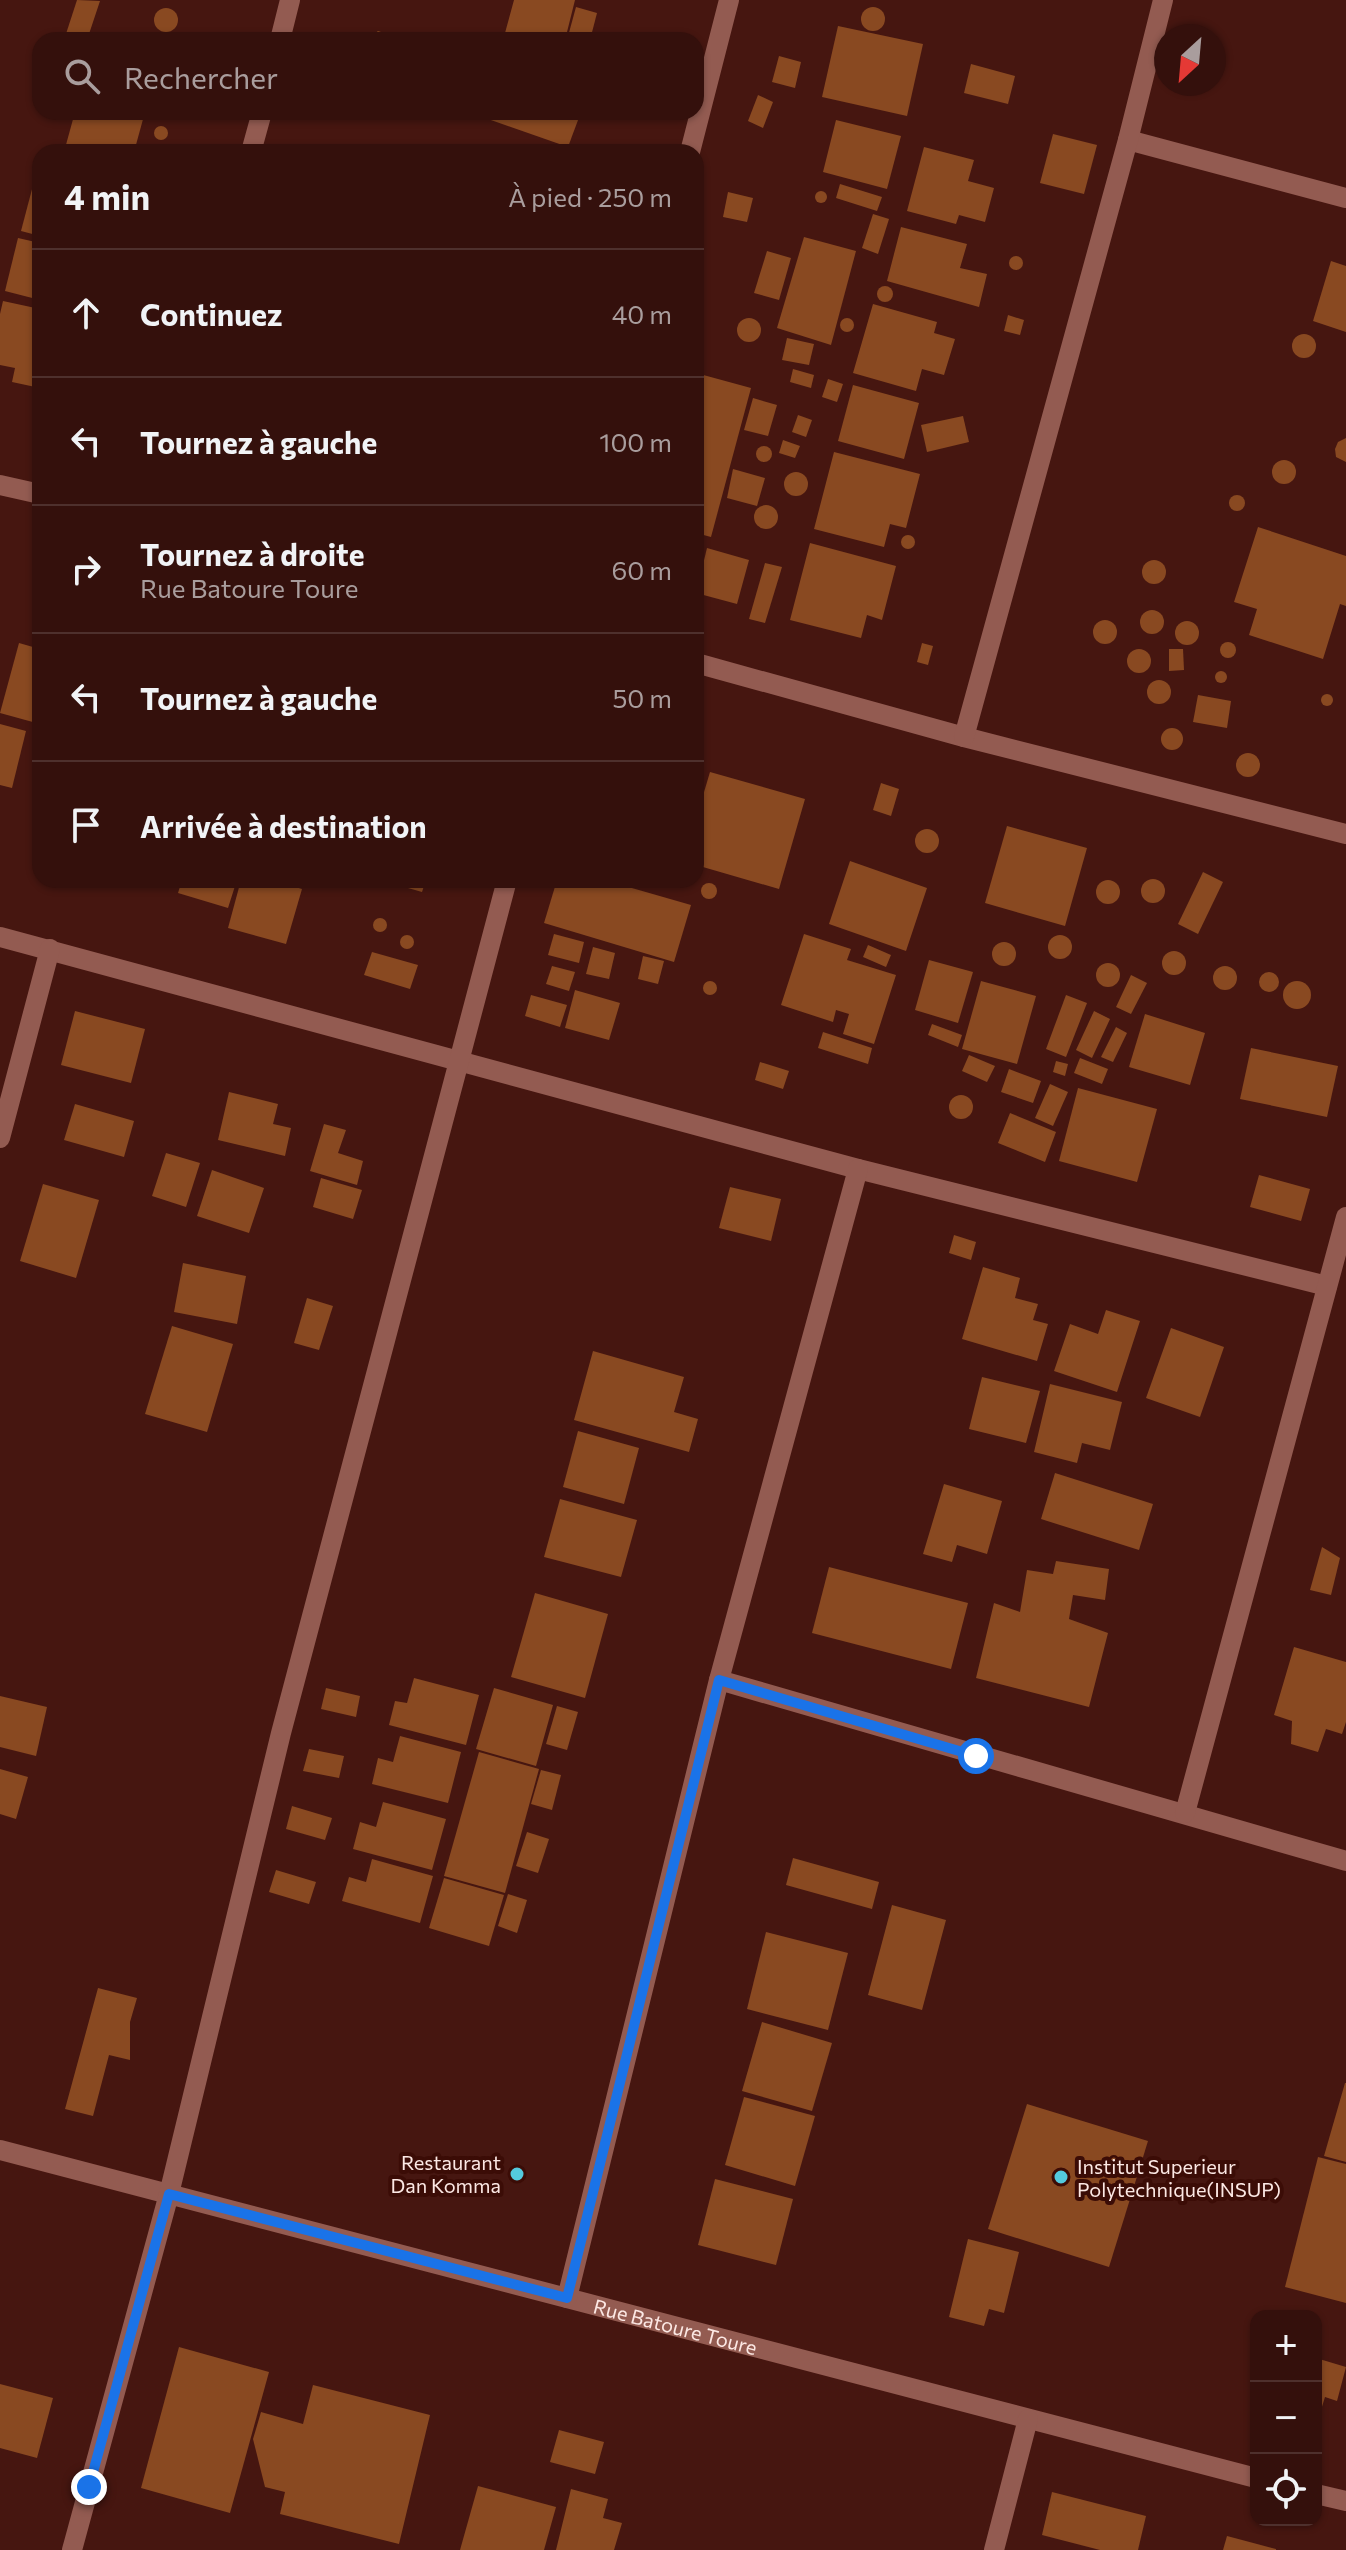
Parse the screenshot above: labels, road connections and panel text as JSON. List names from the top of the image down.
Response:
{
  "streets": {
    "street": ["Rue Batoure Toure"]
  },
  "places": ["Restaurant Dan Komma", "Institut Superieur Polytechnique(INSUP)"],
  "north": "bottom left",
  "page": {
    "search": "Rechercher",
    "heading": ["4 min", "À pied · 250 m"],
    "list": [
      ["Continuez", "40 m"],
      ["Tournez à gauche", "100 m"],
      ["Tournez à droite", "Rue Batoure Toure", "60 m"],
      ["Tournez à gauche", "50 m"],
      "Arrivée à destination"
    ],
    "map_buttons": ["+", "−"]
  }
}
